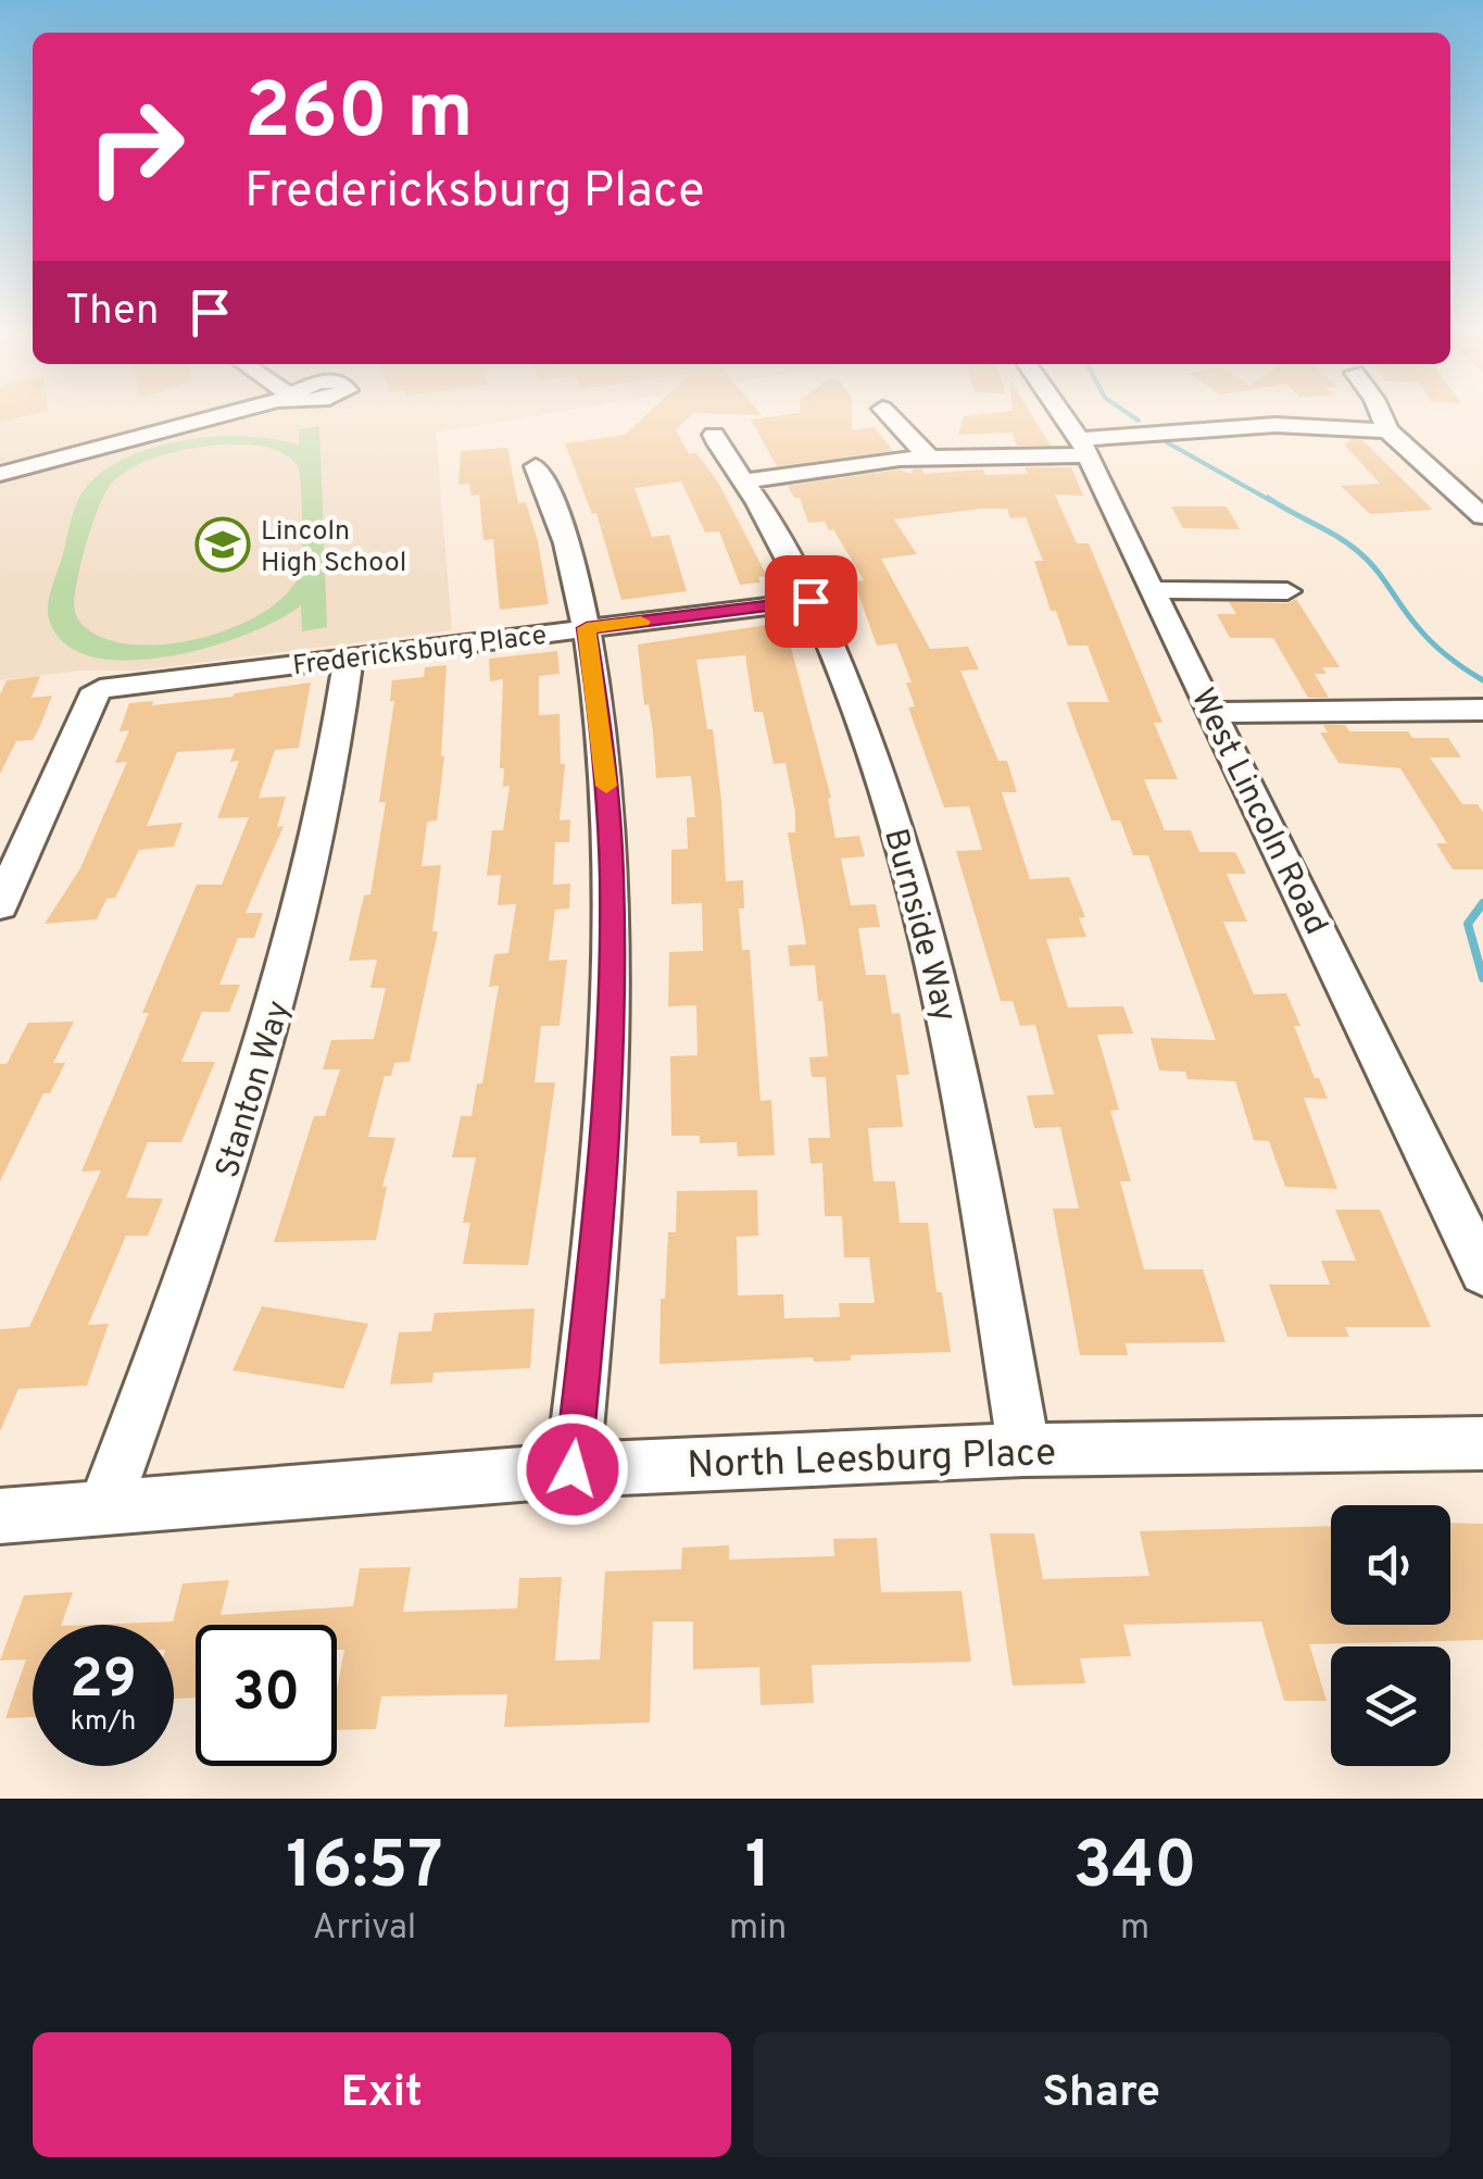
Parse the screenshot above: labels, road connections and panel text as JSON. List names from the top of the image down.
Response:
{
  "streets": {
    "street": [
      "Fredericksburg Place",
      "West Lincoln Road",
      "Burnside Way",
      "Stanton Way",
      "North Leesburg Place"
    ]
  },
  "crossings": [
    ["Fredericksburg Place", "Burnside Way"],
    ["Fredericksburg Place", "Stanton Way"],
    ["Burnside Way", "North Leesburg Place"],
    ["Stanton Way", "North Leesburg Place"]
  ],
  "places": {
    "school or university": ["Lincoln High School"]
  },
  "page": {
    "turn": ["260 m", "Fredericksburg Place"],
    "then": "Then",
    "speed": "29 km/h",
    "limit": "30",
    "eta": [
      "16:57",
      "Arrival",
      "1",
      "min",
      "340",
      "m"
    ],
    "buttons": ["Exit", "Share"]
  }
}
